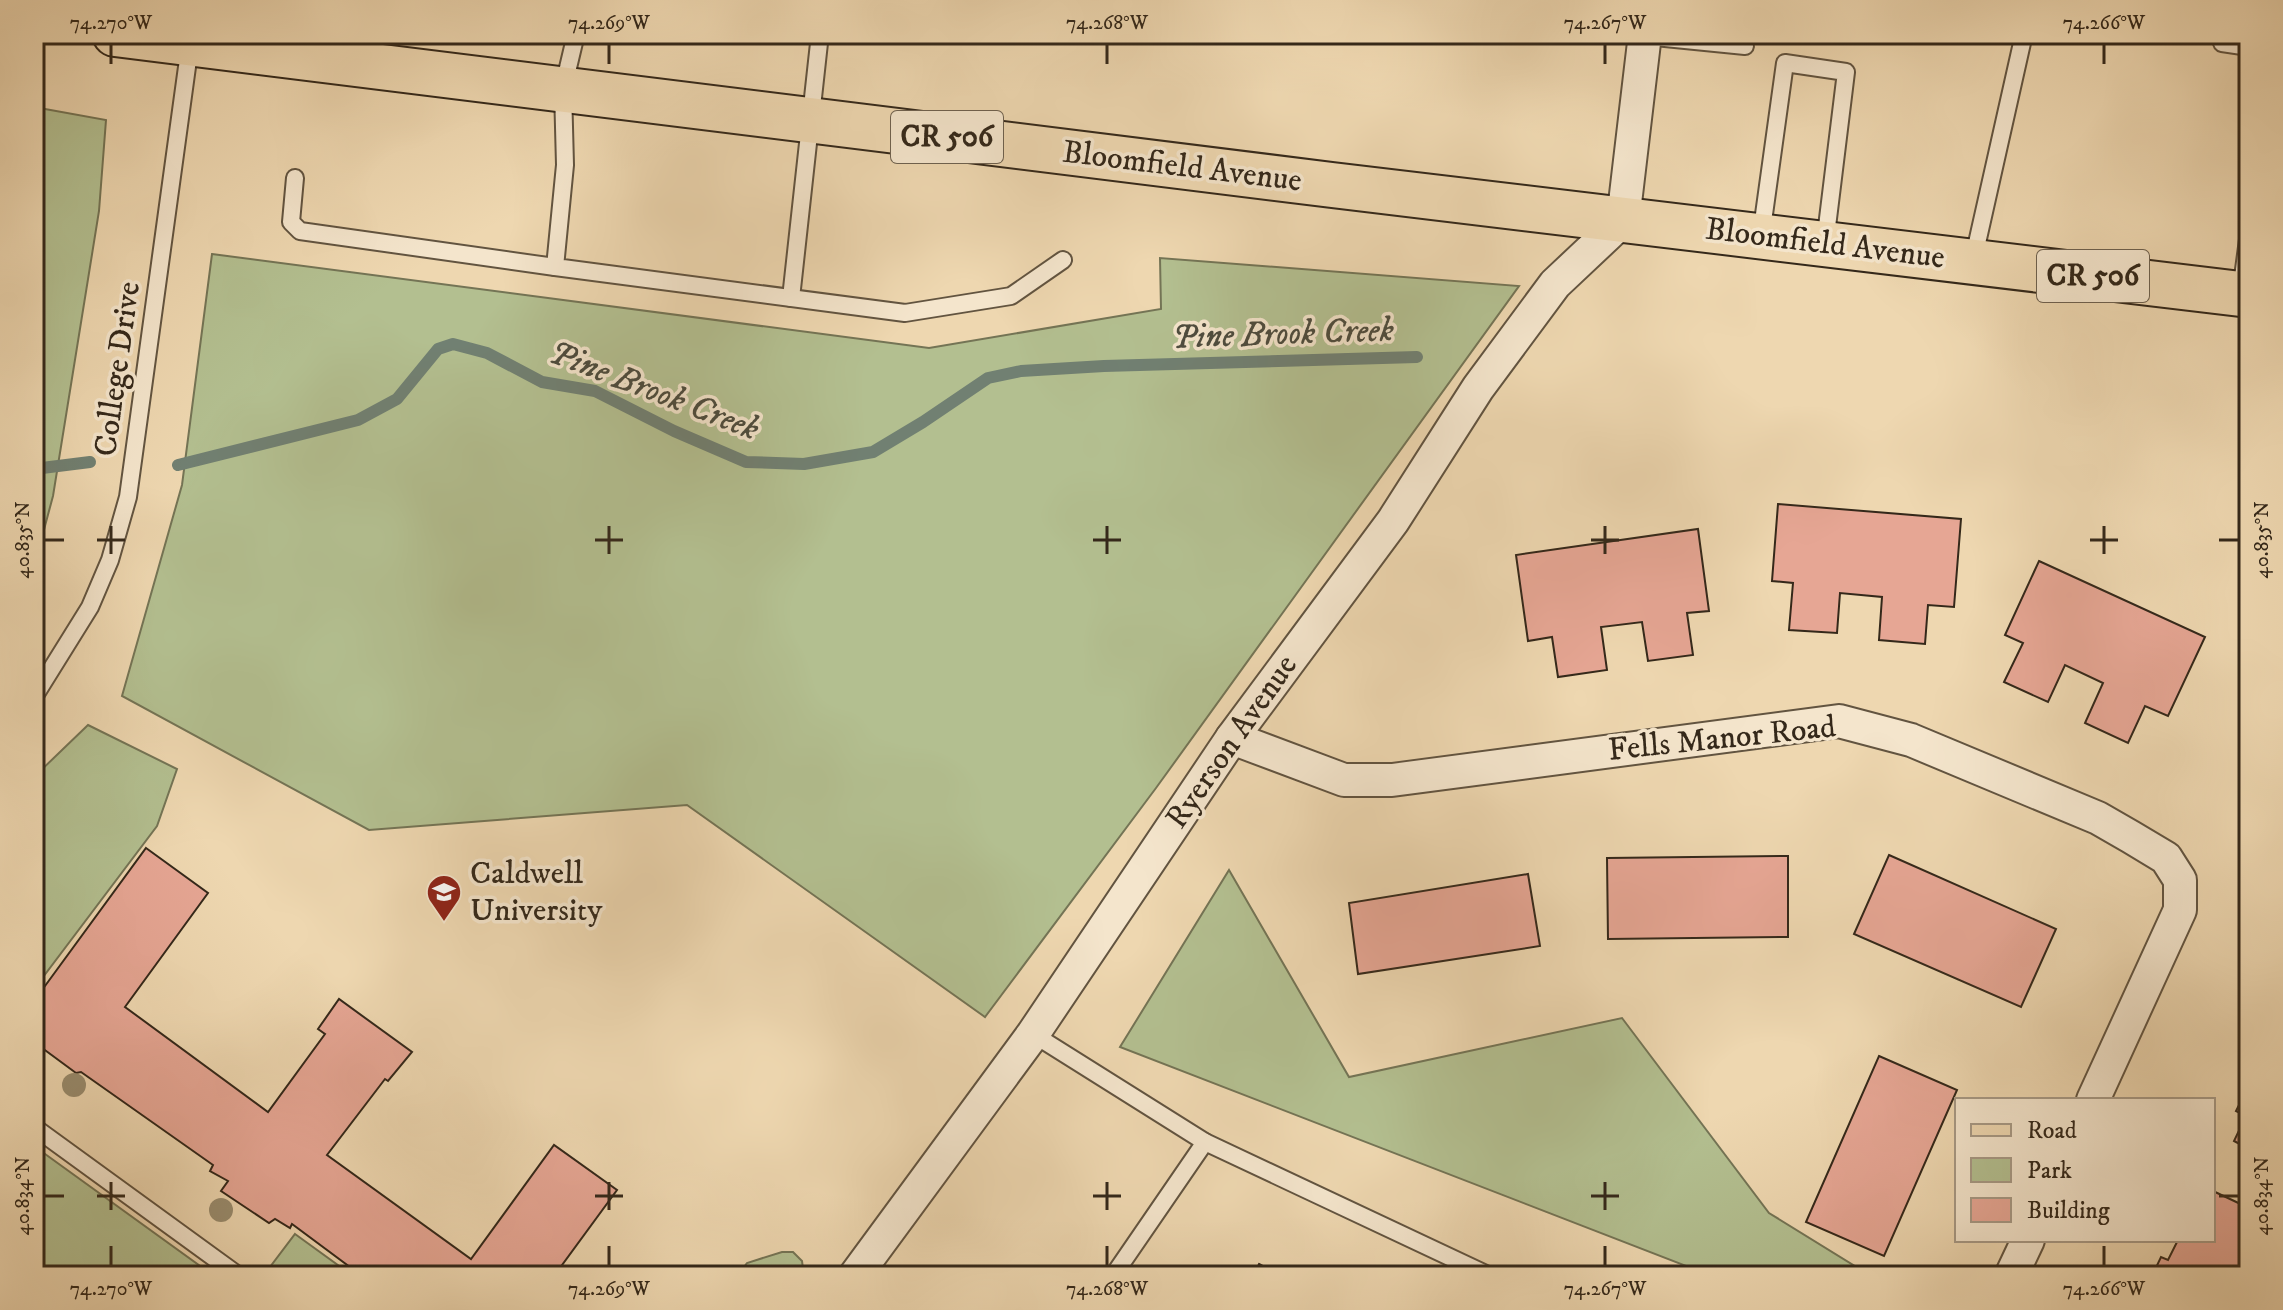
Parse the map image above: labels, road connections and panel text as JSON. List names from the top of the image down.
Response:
{
  "streets": {
    "main road": ["CR 506", "Bloomfield Avenue"],
    "street": ["Fells Manor Road", "Ryerson Avenue"],
    "lane": ["College Drive"]
  },
  "crossings": [
    ["Bloomfield Avenue", "College Drive"],
    ["Bloomfield Avenue", "Ryerson Avenue"],
    ["Fells Manor Road", "Ryerson Avenue"]
  ],
  "water": ["Pine Brook Creek"],
  "places": {
    "school or university": ["Caldwell University"]
  },
  "legend": ["Road", "Park", "Building"],
  "coordinates": [
    "74.270°W",
    "74.269°W",
    "74.268°W",
    "74.267°W",
    "74.266°W",
    "40.835°N",
    "40.834°N"
  ]
}
